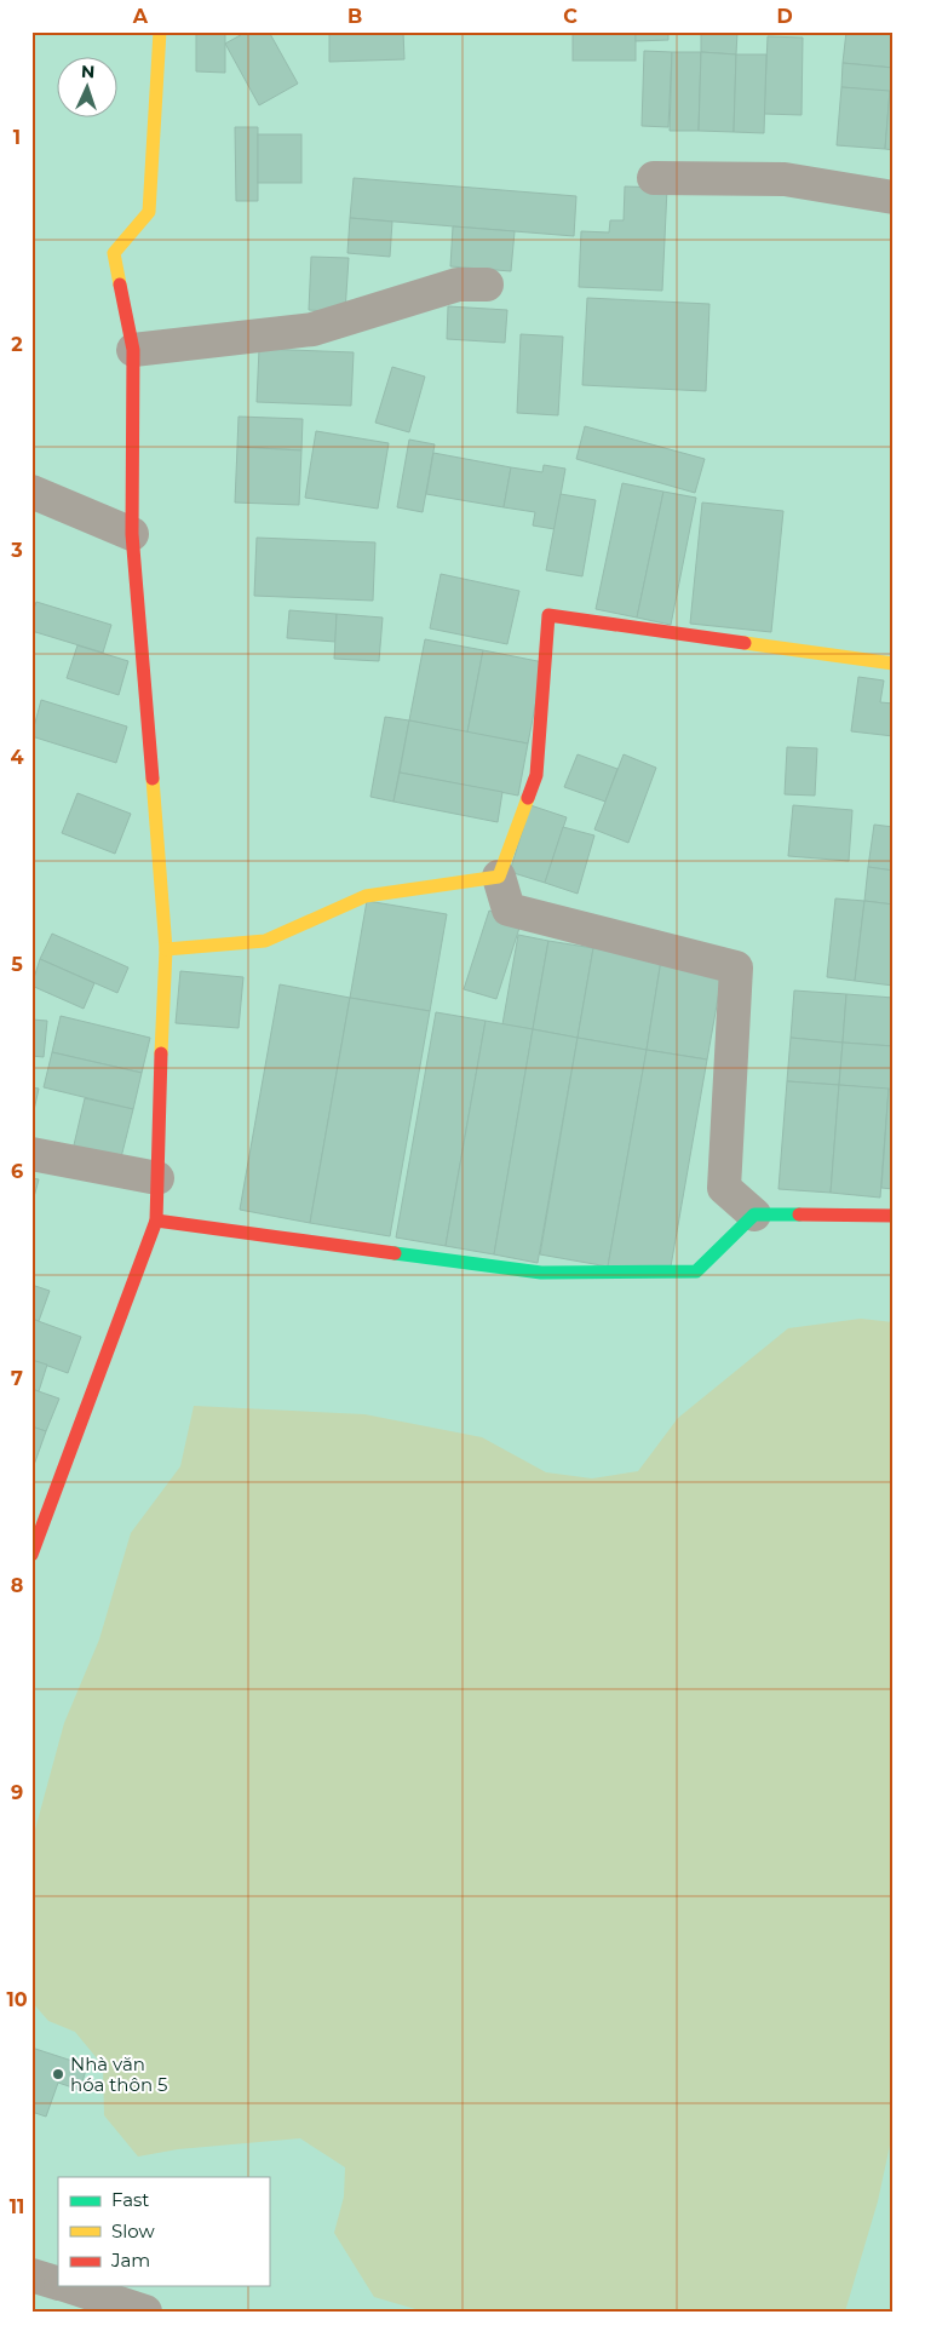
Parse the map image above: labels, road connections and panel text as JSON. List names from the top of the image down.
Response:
{
  "places": ["Nhà văn hóa thôn 5"],
  "legend": ["Fast", "Slow", "Jam"],
  "north": "top",
  "grid": {
    "columns": [
      "A",
      "B",
      "C",
      "D"
    ],
    "rows": [
      "1",
      "2",
      "3",
      "4",
      "5",
      "6",
      "7",
      "8",
      "9",
      "10",
      "11"
    ]
  }
}
